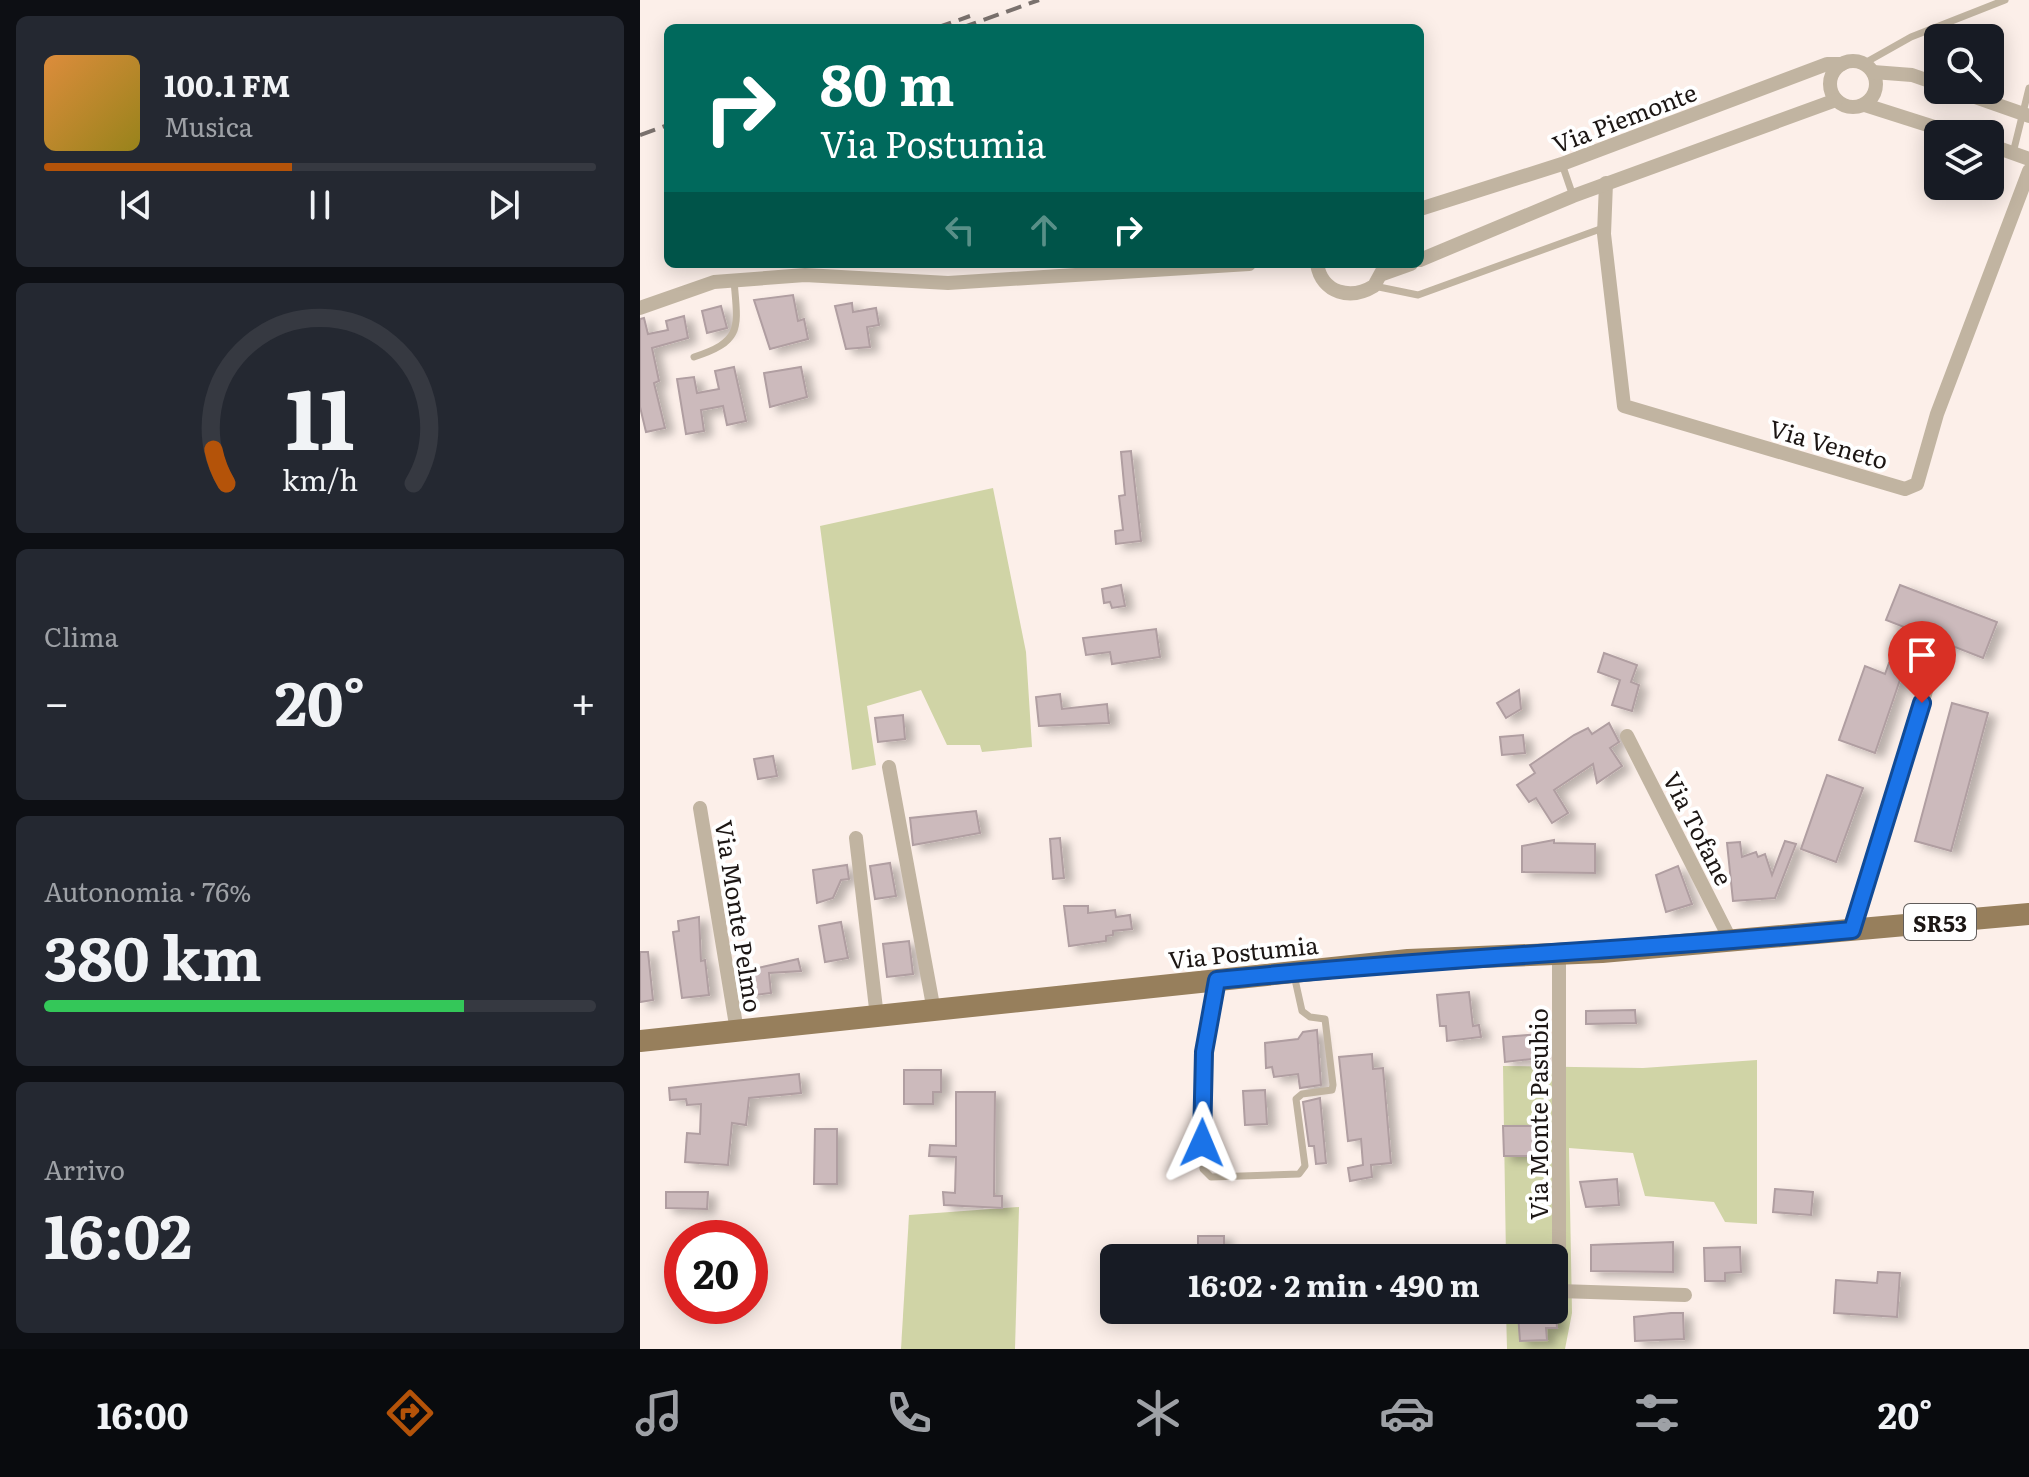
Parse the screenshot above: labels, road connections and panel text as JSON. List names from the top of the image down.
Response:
{
  "streets": {
    "main road": ["SR53", "Via Postumia"],
    "street": [
      "Via Piemonte",
      "Via Veneto",
      "Via Tofane",
      "Via Monte Pelmo",
      "Via Monte Pasubio"
    ]
  },
  "crossings": [
    ["Via Tofane", "Via Postumia"],
    ["Via Monte Pelmo", "Via Postumia"],
    ["SR53", "Via Postumia"],
    ["Via Postumia", "Via Monte Pasubio"]
  ],
  "page": {
    "turn": ["80 m", "Via Postumia"],
    "song": ["100.1 FM", "Musica"],
    "tile": [
      "Clima",
      ["Autonomia · 76%", "380 km"],
      ["Arrivo", "16:02"]
    ],
    "heat": ["−", "20°", "+"],
    "limit": "20",
    "trip": "16:02 · 2 min · 490 m",
    "tabs": ["16:00", "20°"],
    "gauge": ["11", "km/h"]
  }
}
